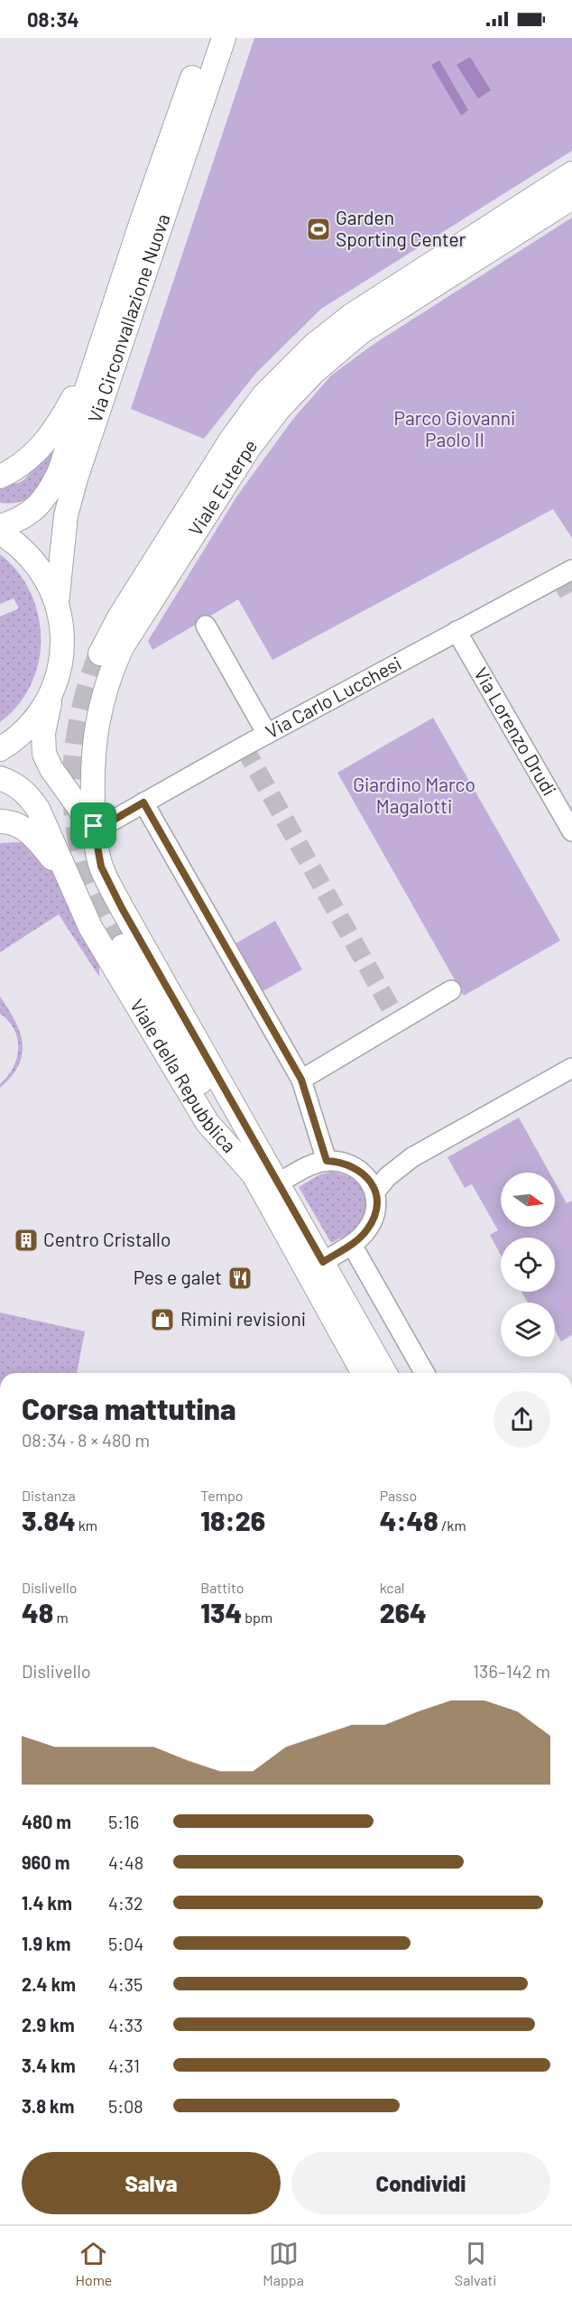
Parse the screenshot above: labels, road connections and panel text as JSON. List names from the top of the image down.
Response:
{
  "streets": {
    "main road": ["Via Circonvallazione Nuova", "Viale Euterpe", "Viale della Repubblica"],
    "street": ["Via Carlo Lucchesi", "Via Lorenzo Drudi"]
  },
  "crossings": [
    ["Viale Euterpe", "Via Carlo Lucchesi"],
    ["Viale Euterpe", "Viale della Repubblica"],
    ["Via Carlo Lucchesi", "Via Lorenzo Drudi"]
  ],
  "parks": ["Parco Giovanni Paolo II", "Giardino Marco Magalotti"],
  "places": {
    "sports": ["Garden Sporting Center"],
    "building": ["Centro Cristallo"],
    "restaurant": ["Pes e galet"],
    "shop": ["Rimini revisioni"]
  },
  "north": "right",
  "page": {
    "status": "08:34",
    "heading": ["Corsa mattutina", "08:34 · 8 × 480 m"],
    "stats": [
      ["Distanza", "3.84 km"],
      ["Tempo", "18:26"],
      ["Passo", "4:48 /km"],
      ["Dislivello", "48 m"],
      ["Battito", "134 bpm"],
      ["kcal", "264"]
    ],
    "chart": ["Dislivello", "136–142 m"],
    "list": [
      {
        "name": "480 m",
        "note": "5:16"
      },
      {
        "name": "960 m",
        "note": "4:48"
      },
      {
        "name": "1.4 km",
        "note": "4:32"
      },
      {
        "name": "1.9 km",
        "note": "5:04"
      },
      {
        "name": "2.4 km",
        "note": "4:35"
      },
      {
        "name": "2.9 km",
        "note": "4:33"
      },
      {
        "name": "3.4 km",
        "note": "4:31"
      },
      {
        "name": "3.8 km",
        "note": "5:08"
      }
    ],
    "buttons": ["Salva", "Condividi"],
    "tabs": ["Home", "Mappa", "Salvati"]
  }
}
